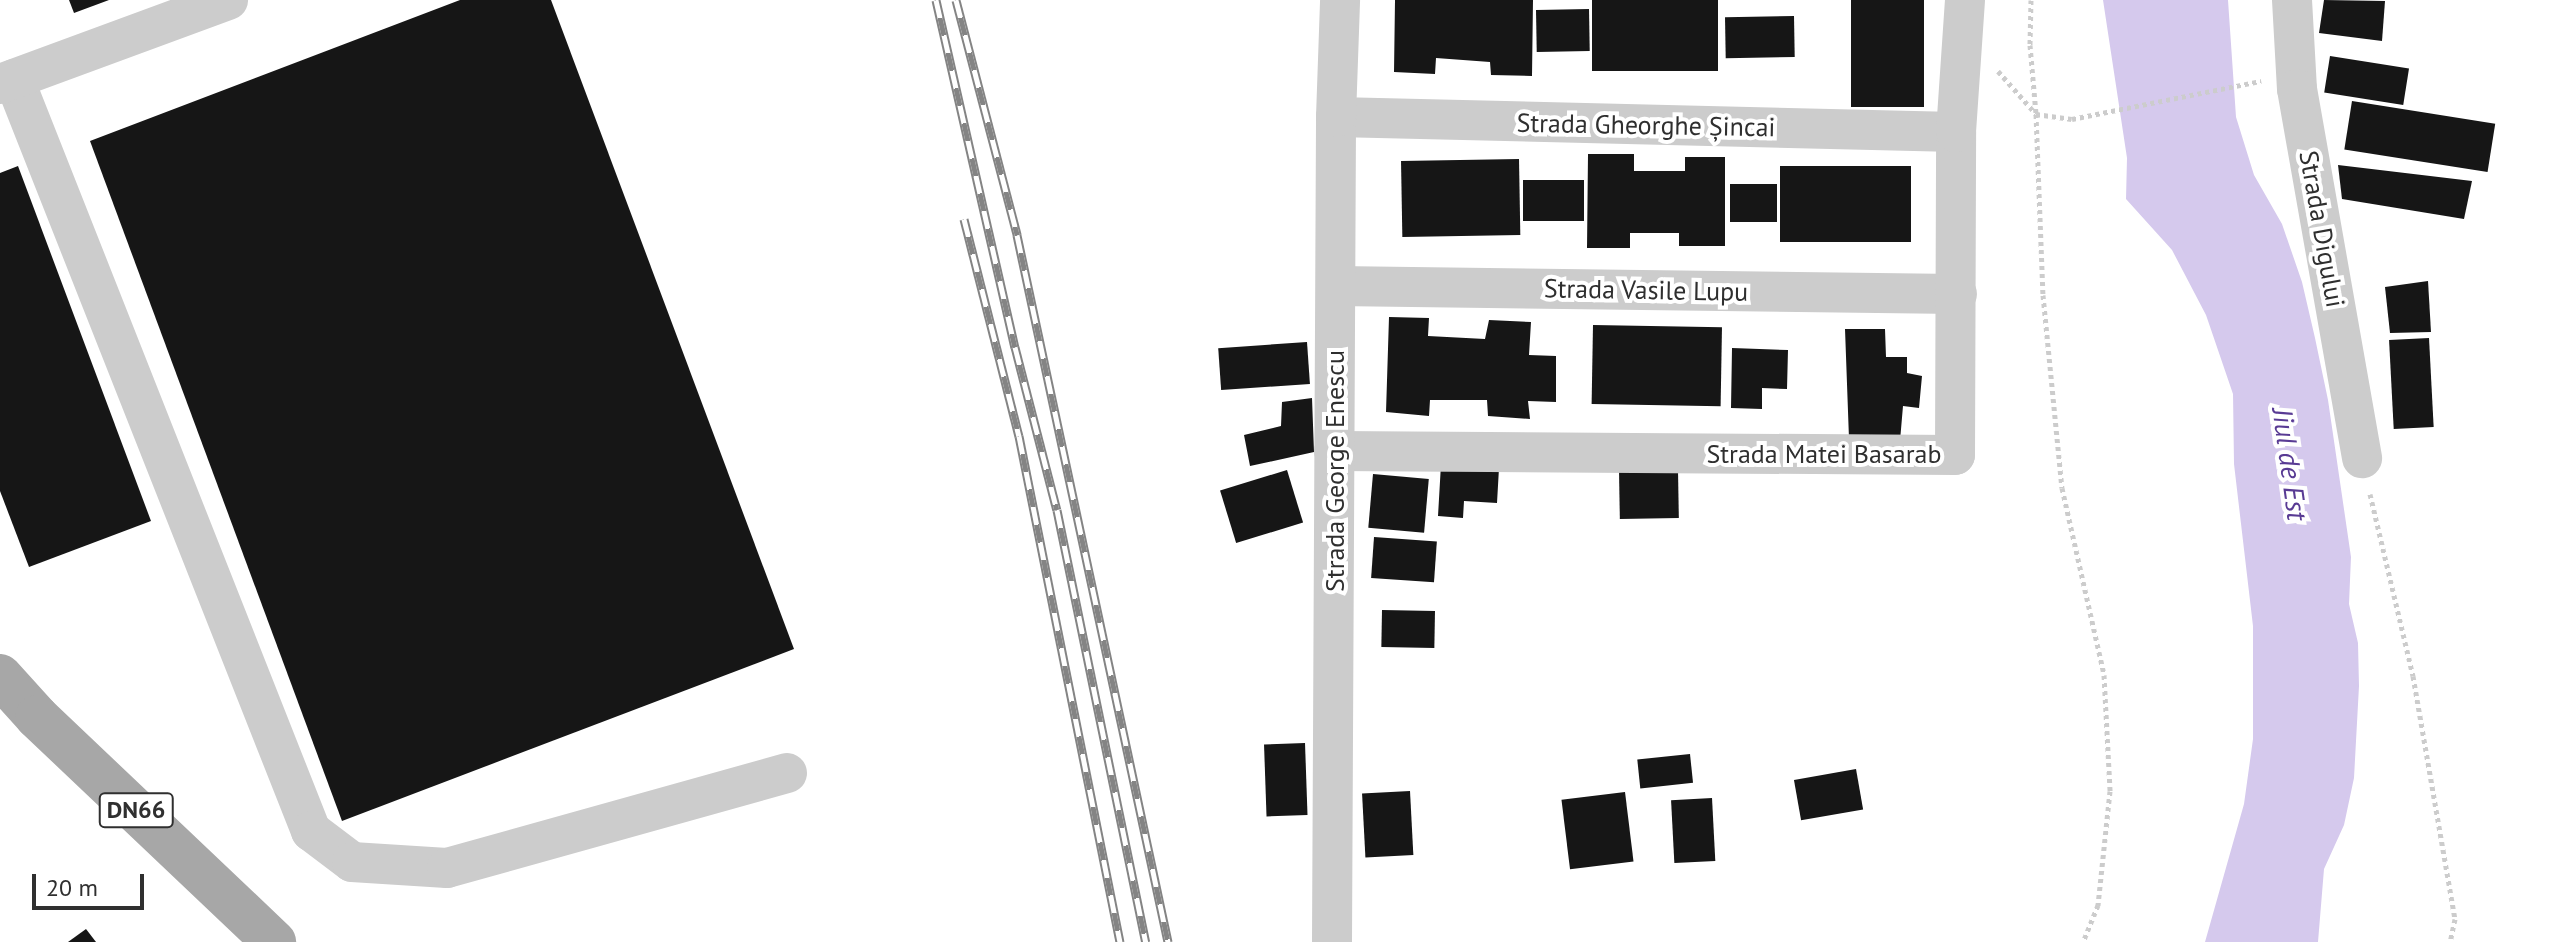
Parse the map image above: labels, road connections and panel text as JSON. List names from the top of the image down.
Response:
{
  "streets": {
    "main road": ["DN66"],
    "street": [
      "Strada Gheorghe Șincai",
      "Strada Digului",
      "Strada Vasile Lupu",
      "Strada Matei Basarab",
      "Strada George Enescu"
    ]
  },
  "crossings": [
    ["Strada Gheorghe Șincai", "Strada Matei Basarab"],
    ["Strada Gheorghe Șincai", "Strada George Enescu"],
    ["Strada Vasile Lupu", "Strada Matei Basarab"],
    ["Strada Vasile Lupu", "Strada George Enescu"],
    ["Strada Matei Basarab", "Strada George Enescu"]
  ],
  "water": ["Jiul de Est"],
  "scale_bar": "20 m"
}
